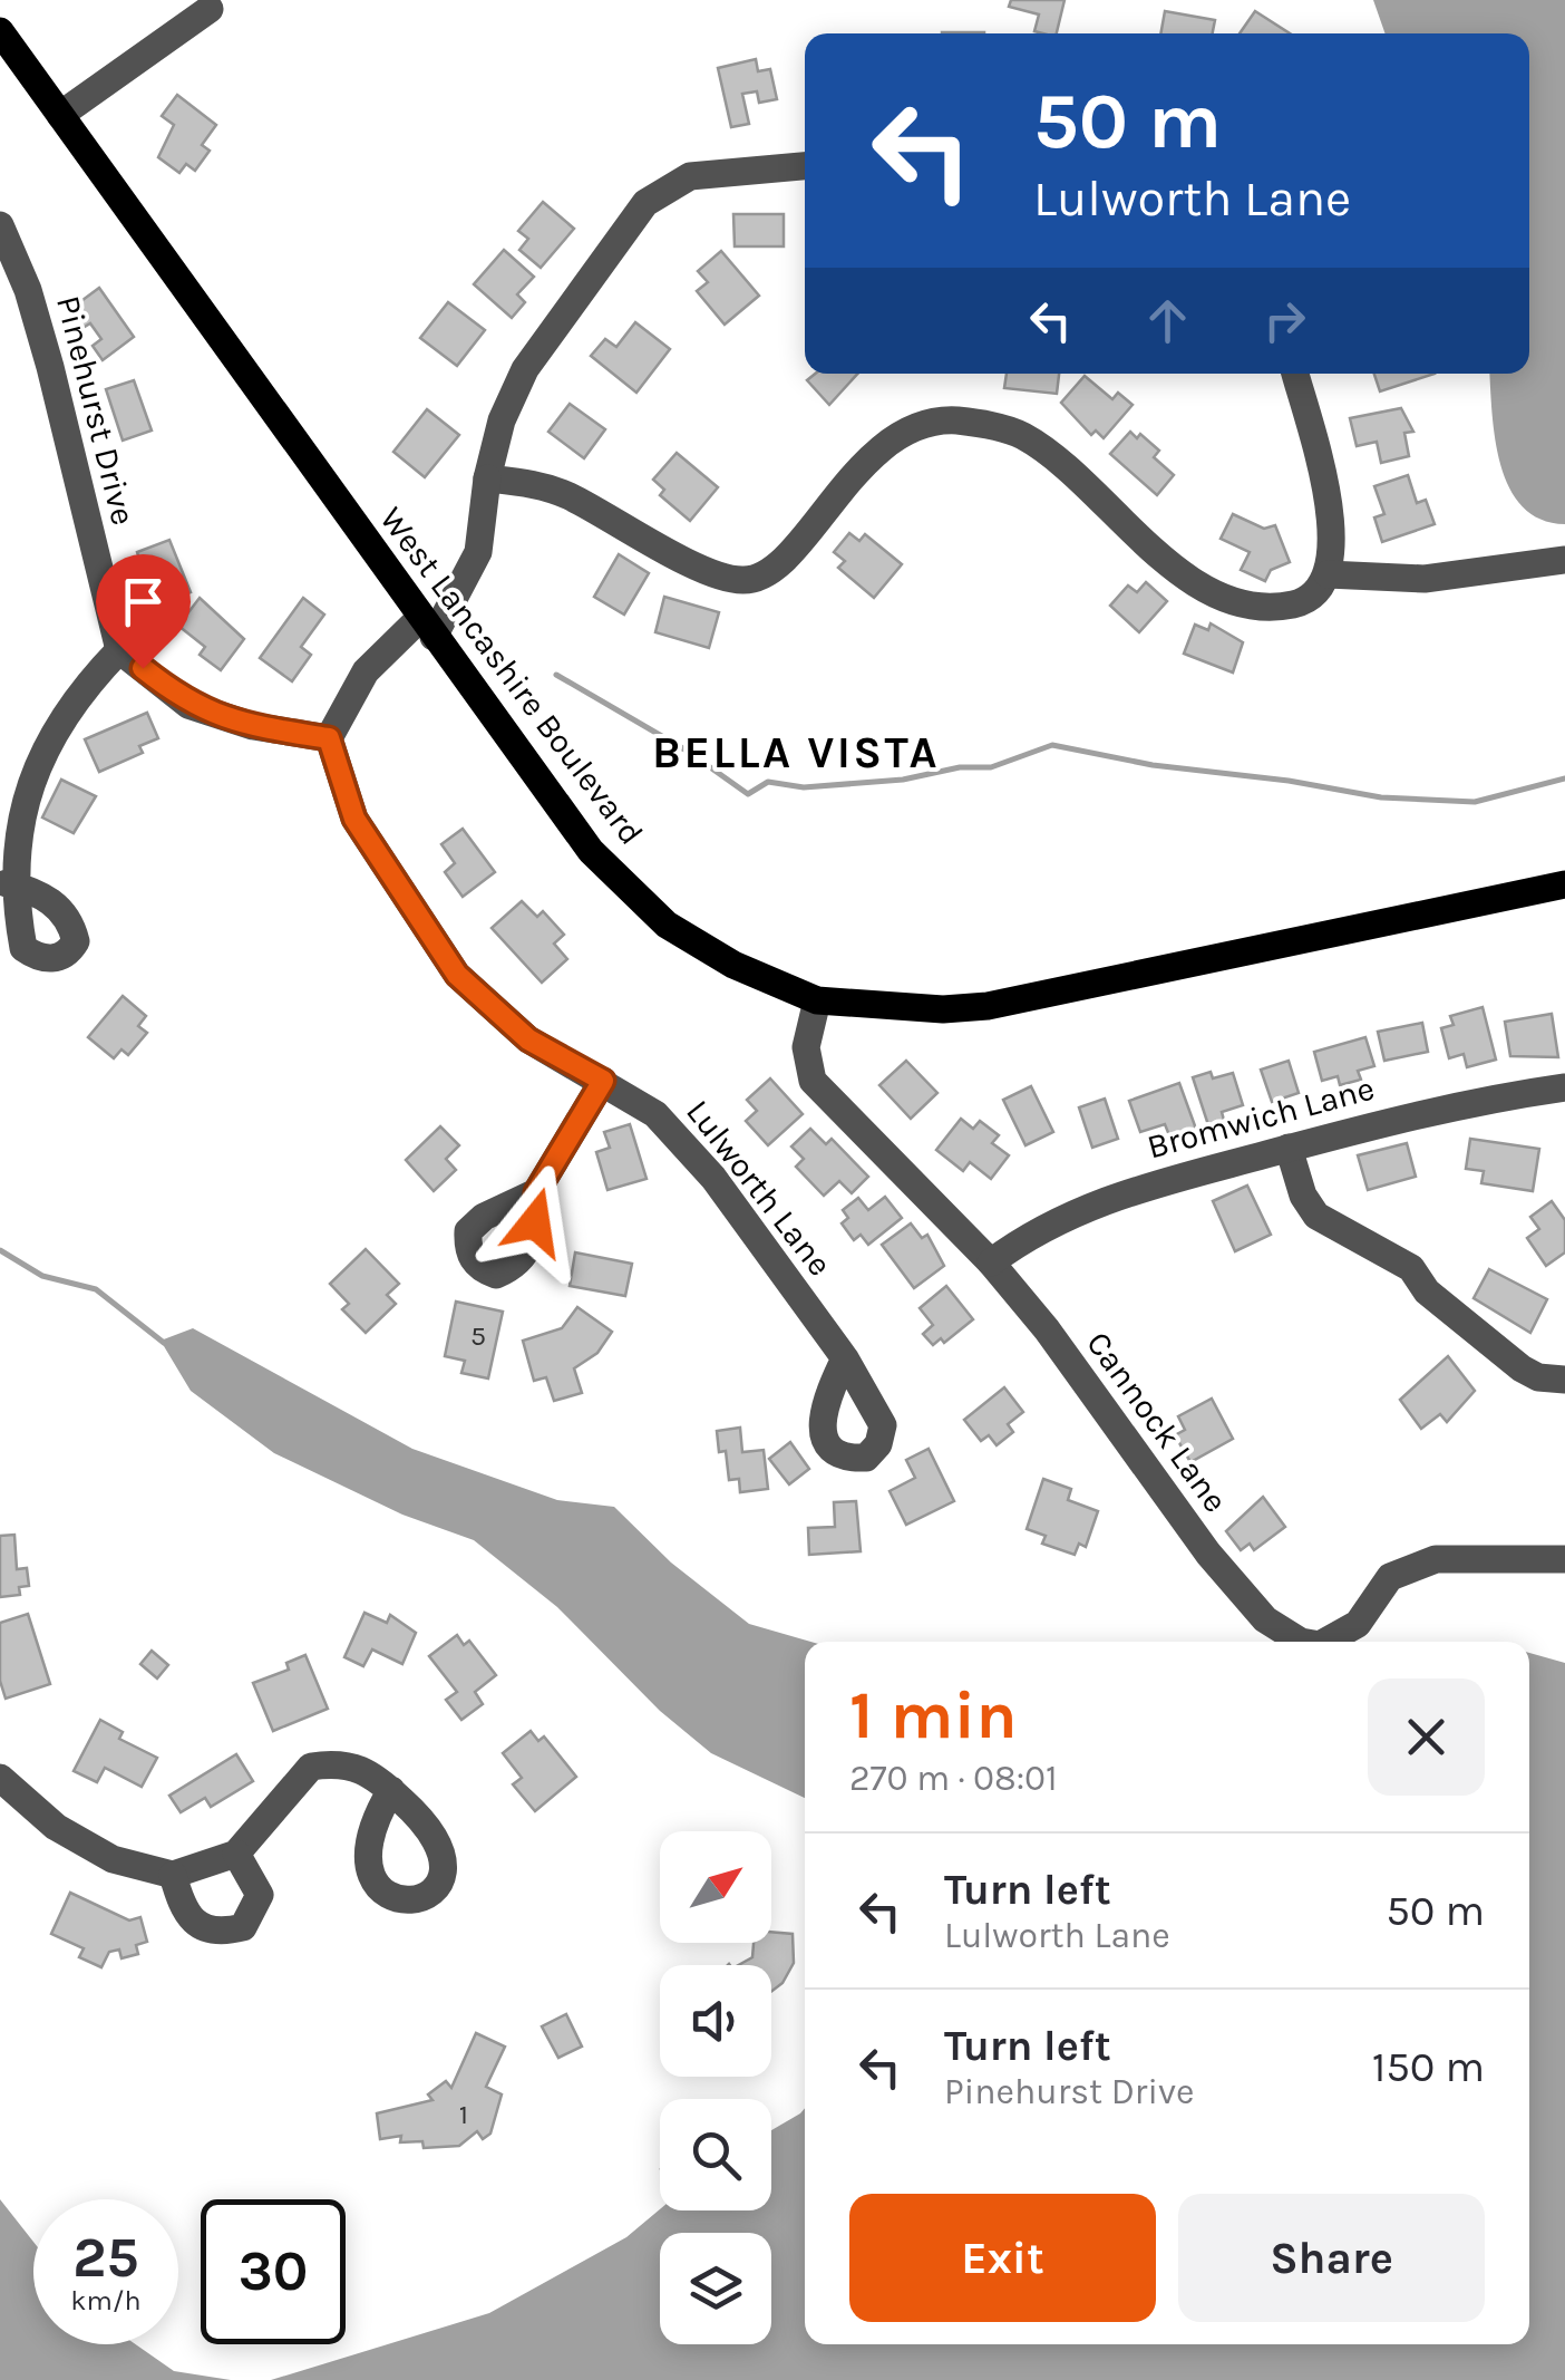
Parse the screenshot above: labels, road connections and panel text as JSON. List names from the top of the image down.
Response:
{
  "streets": {
    "main road": ["West Lancashire Boulevard"],
    "street": [
      "Pinehurst Drive",
      "Bromwich Lane",
      "Lulworth Lane",
      "Cannock Lane"
    ]
  },
  "crossings": [
    ["West Lancashire Boulevard", "Cannock Lane"],
    ["Bromwich Lane", "Cannock Lane"]
  ],
  "districts": ["BELLA VISTA"],
  "house_numbers": ["5", "1"],
  "north": "top right",
  "page": {
    "turn": ["50 m", "Lulworth Lane"],
    "heading": ["1 min", "270 m · 08:01"],
    "list": [
      {
        "name": "Turn left",
        "note": "Lulworth Lane",
        "value": "50 m"
      },
      {
        "name": "Turn left",
        "note": "Pinehurst Drive",
        "value": "150 m"
      }
    ],
    "buttons": ["Exit", "Share"],
    "speed": "25 km/h",
    "limit": "30"
  }
}
